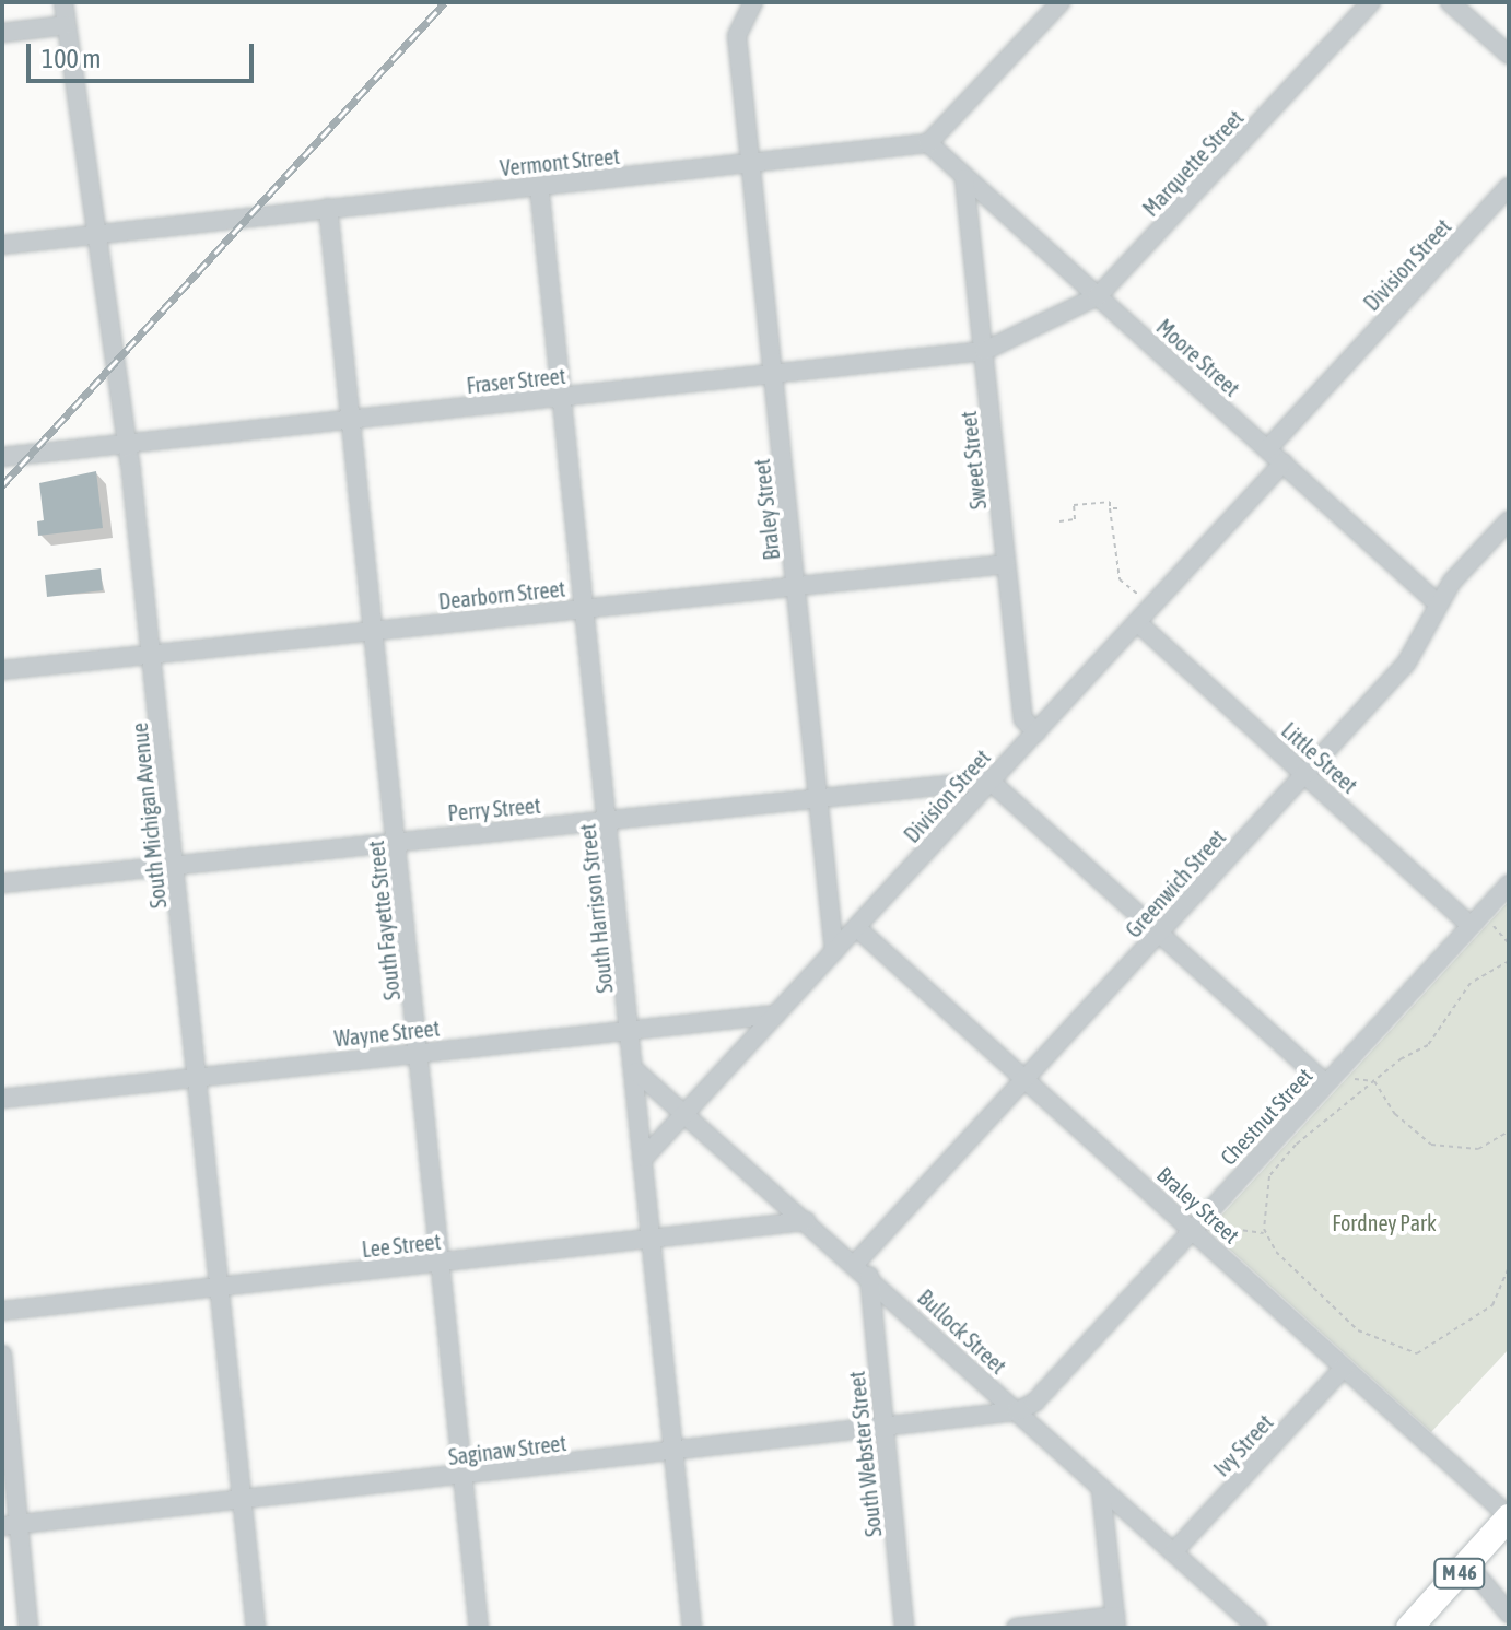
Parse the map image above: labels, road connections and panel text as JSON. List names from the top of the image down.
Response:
{
  "streets": {
    "highway": ["M 46"],
    "street": [
      "Vermont Street",
      "Marquette Street",
      "Division Street",
      "Moore Street",
      "Fraser Street",
      "Sweet Street",
      "Braley Street",
      "Dearborn Street",
      "Little Street",
      "Perry Street",
      "South Michigan Avenue",
      "Greenwich Street",
      "South Harrison Street",
      "South Fayette Street",
      "Wayne Street",
      "Chestnut Street",
      "Lee Street",
      "Bullock Street",
      "Ivy Street",
      "Saginaw Street",
      "South Webster Street"
    ]
  },
  "crossings": [
    ["Vermont Street", "Moore Street"],
    ["Vermont Street", "Braley Street"],
    ["Vermont Street", "South Michigan Avenue"],
    ["Vermont Street", "South Harrison Street"],
    ["Vermont Street", "South Fayette Street"],
    ["Marquette Street", "Moore Street"],
    ["Marquette Street", "Fraser Street"],
    ["Division Street", "Moore Street"],
    ["Division Street", "Sweet Street"],
    ["Division Street", "Braley Street"],
    ["Division Street", "Little Street"],
    ["Division Street", "Perry Street"],
    ["Division Street", "South Harrison Street"],
    ["Division Street", "Wayne Street"],
    ["Division Street", "Bullock Street"],
    ["Moore Street", "Sweet Street"],
    ["Moore Street", "Greenwich Street"],
    ["Fraser Street", "Sweet Street"],
    ["Fraser Street", "Braley Street"],
    ["Fraser Street", "South Michigan Avenue"],
    ["Fraser Street", "South Harrison Street"],
    ["Fraser Street", "South Fayette Street"],
    ["Sweet Street", "Dearborn Street"],
    ["Braley Street", "Dearborn Street"],
    ["Braley Street", "Perry Street"],
    ["Braley Street", "Greenwich Street"],
    ["Braley Street", "Chestnut Street"],
    ["Braley Street", "Ivy Street"],
    ["Braley Street", "M 46"],
    ["Dearborn Street", "South Michigan Avenue"],
    ["Dearborn Street", "South Harrison Street"],
    ["Dearborn Street", "South Fayette Street"],
    ["Little Street", "Greenwich Street"],
    ["Little Street", "Chestnut Street"],
    ["Perry Street", "South Michigan Avenue"],
    ["Perry Street", "South Harrison Street"],
    ["Perry Street", "South Fayette Street"],
    ["South Michigan Avenue", "Wayne Street"],
    ["South Michigan Avenue", "Lee Street"],
    ["South Michigan Avenue", "Saginaw Street"],
    ["Greenwich Street", "Bullock Street"],
    ["Greenwich Street", "South Webster Street"],
    ["South Harrison Street", "Wayne Street"],
    ["South Harrison Street", "Lee Street"],
    ["South Harrison Street", "Bullock Street"],
    ["South Harrison Street", "Saginaw Street"],
    ["South Fayette Street", "Wayne Street"],
    ["South Fayette Street", "Lee Street"],
    ["South Fayette Street", "Saginaw Street"],
    ["Chestnut Street", "Bullock Street"],
    ["Chestnut Street", "Saginaw Street"],
    ["Lee Street", "Bullock Street"],
    ["Bullock Street", "Ivy Street"],
    ["Bullock Street", "Saginaw Street"],
    ["Bullock Street", "South Webster Street"],
    ["Saginaw Street", "South Webster Street"]
  ],
  "parks": ["Fordney Park"],
  "scale_bar": "100 m"
}
